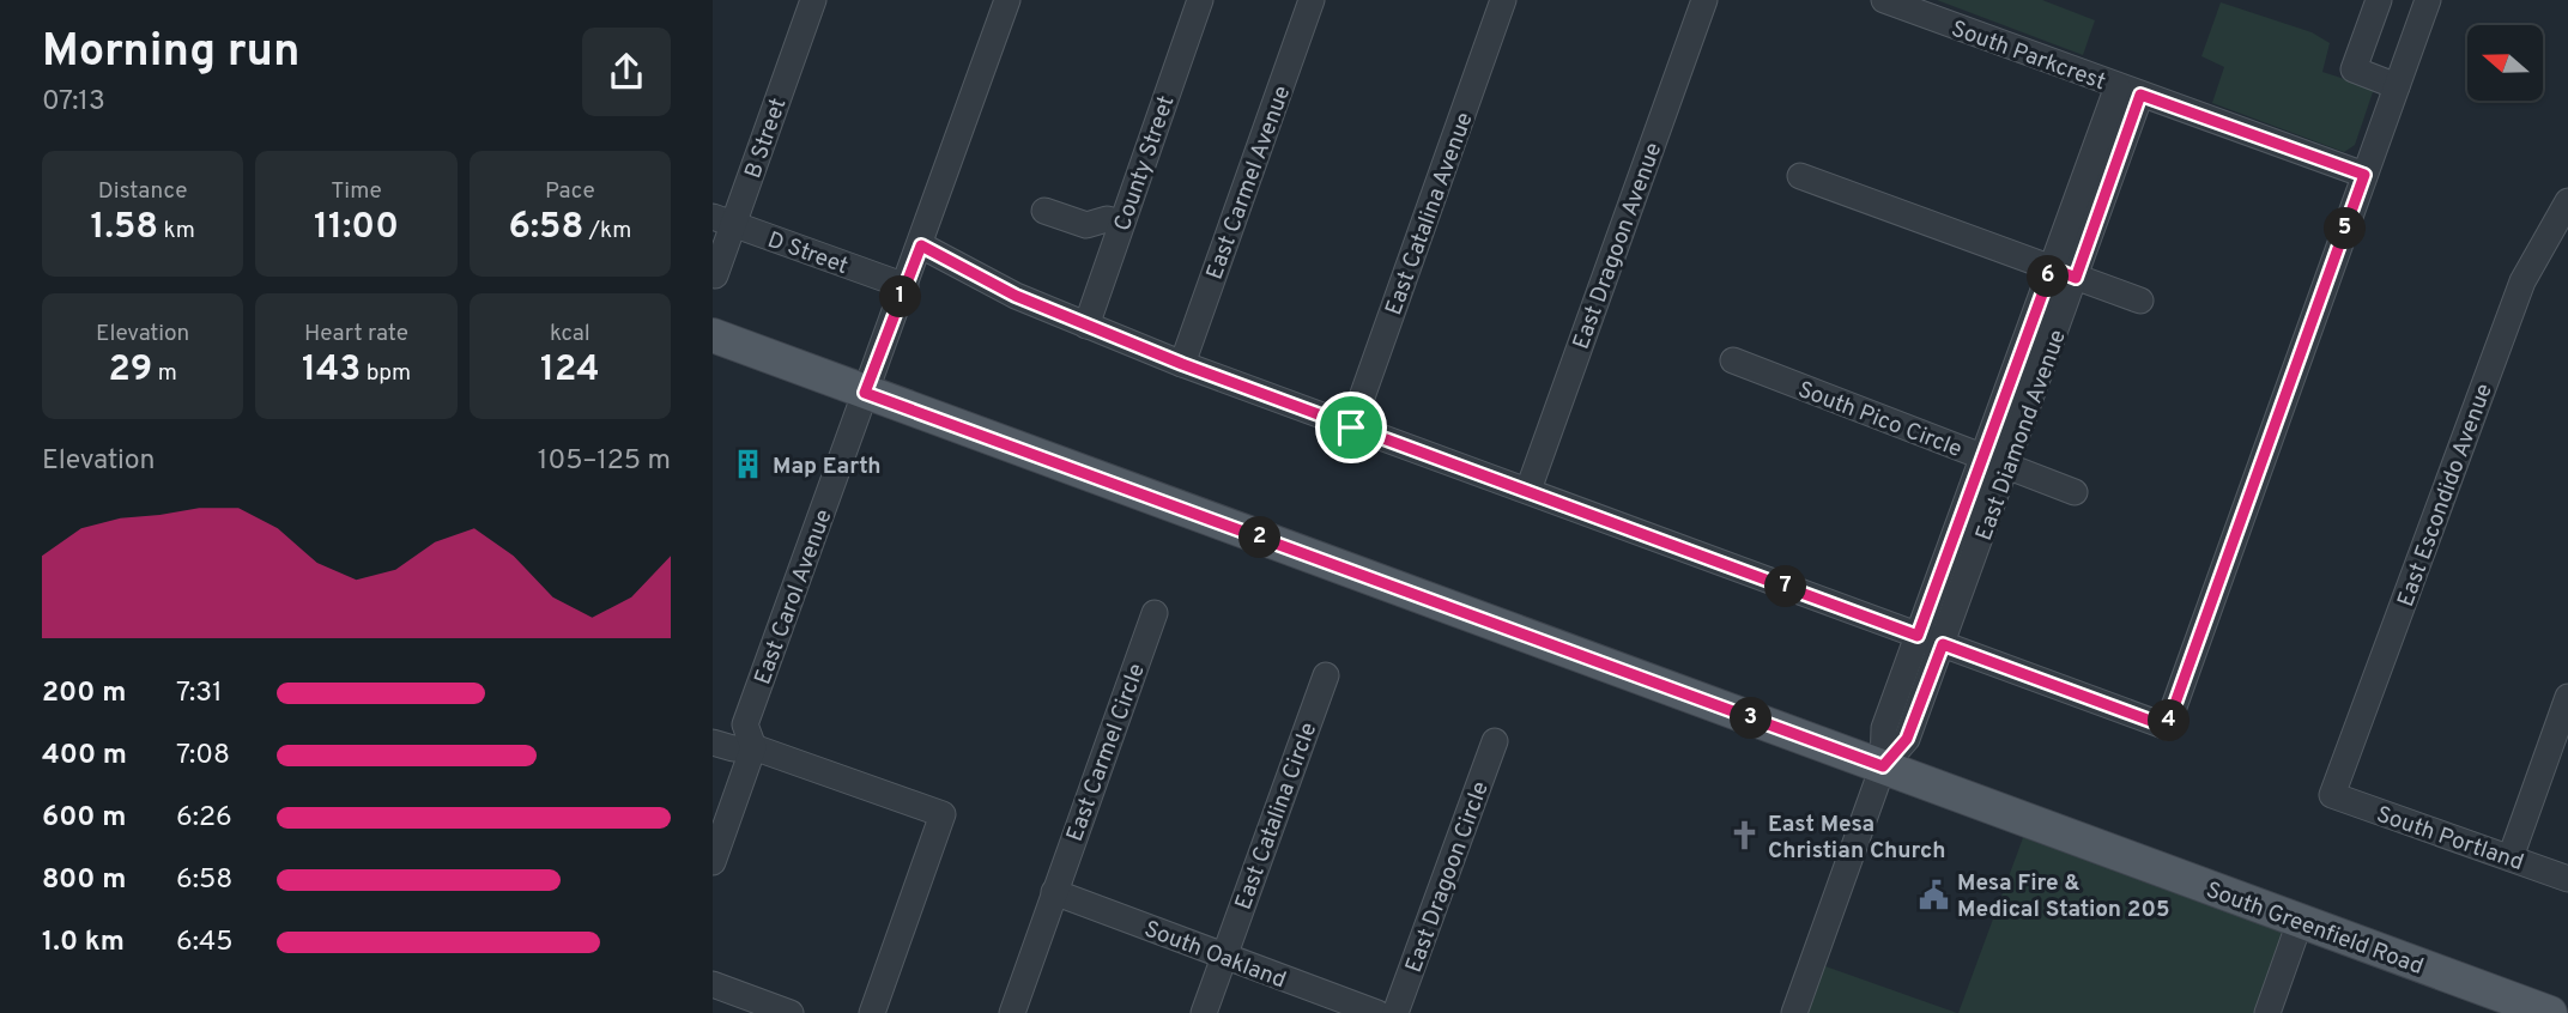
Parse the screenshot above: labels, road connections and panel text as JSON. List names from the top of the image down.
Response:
{
  "streets": {
    "main road": ["South Greenfield Road"],
    "street": [
      "South Parkcrest",
      "B Street",
      "County Street",
      "East Carmel Avenue",
      "East Catalina Avenue",
      "East Dragoon Avenue",
      "D Street",
      "South Pico Circle",
      "East Diamond Avenue",
      "East Escondido Avenue",
      "East Carol Avenue",
      "East Carmel Circle",
      "East Catalina Circle",
      "South Portland",
      "East Dragoon Circle",
      "South Oakland"
    ]
  },
  "crossings": [
    ["South Parkcrest", "East Diamond Avenue"],
    ["B Street", "D Street"],
    ["D Street", "East Carol Avenue"],
    ["South Pico Circle", "East Diamond Avenue"],
    ["East Diamond Avenue", "South Greenfield Road"],
    ["East Escondido Avenue", "South Portland"],
    ["East Carol Avenue", "South Greenfield Road"],
    ["East Carmel Circle", "South Oakland"],
    ["East Catalina Circle", "South Oakland"]
  ],
  "places": {
    "building": ["Map Earth"],
    "church": ["East Mesa Christian Church"],
    "public building": ["Mesa Fire & Medical Station 205"]
  },
  "north": "left",
  "page": {
    "heading": ["Morning run", "07:13"],
    "stats": [
      ["Distance", "1.58 km"],
      ["Time", "11:00"],
      ["Pace", "6:58 /km"],
      ["Elevation", "29 m"],
      ["Heart rate", "143 bpm"],
      ["kcal", "124"]
    ],
    "pins": [
      "5",
      "6",
      "1",
      "2",
      "7",
      "3",
      "4"
    ],
    "chart": ["Elevation", "105–125 m"],
    "list": [
      {
        "name": "200 m",
        "note": "7:31"
      },
      {
        "name": "400 m",
        "note": "7:08"
      },
      {
        "name": "600 m",
        "note": "6:26"
      },
      {
        "name": "800 m",
        "note": "6:58"
      },
      {
        "name": "1.0 km",
        "note": "6:45"
      }
    ]
  }
}
